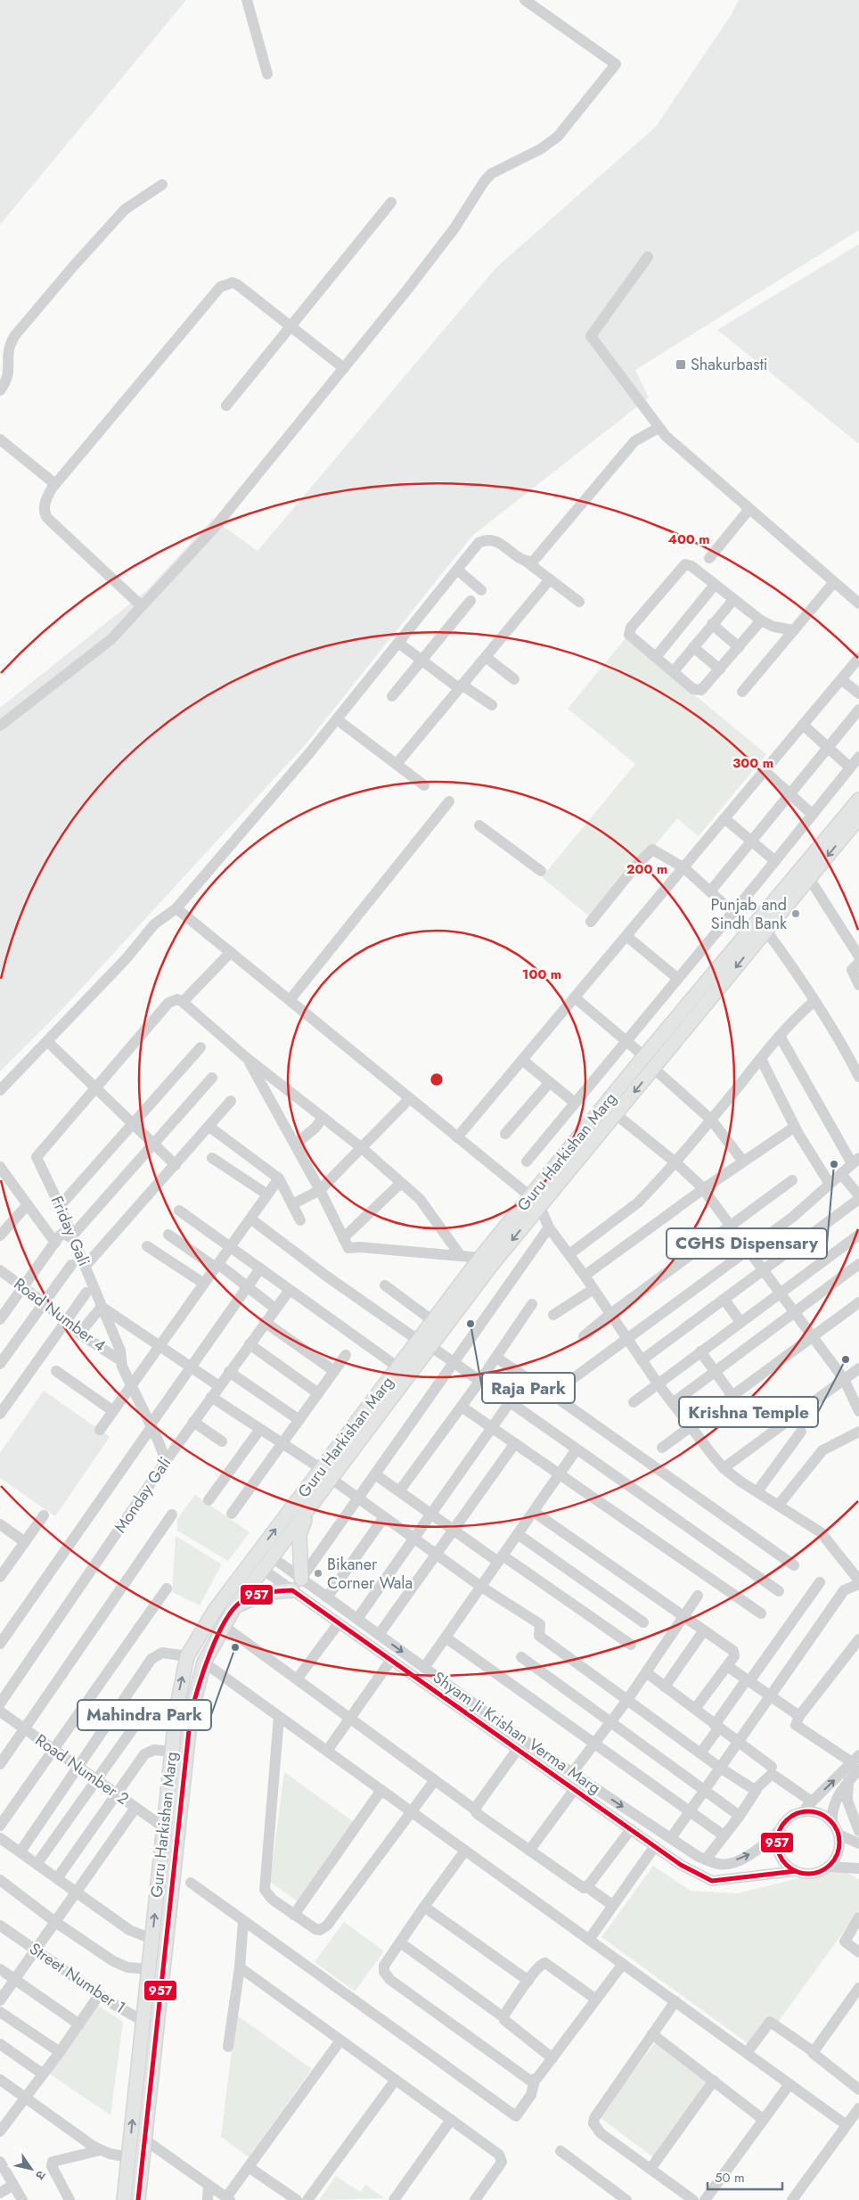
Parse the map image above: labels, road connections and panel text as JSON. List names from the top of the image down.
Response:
{
  "streets": {
    "main road": ["Guru Harkishan Marg"],
    "street": [
      "Friday Gali",
      "Road Number 4",
      "Monday Gali",
      "Shyam Ji Krishan Verma Marg",
      "Road Number 2",
      "Street Number 1"
    ]
  },
  "crossings": [
    ["Guru Harkishan Marg", "Shyam Ji Krishan Verma Marg"],
    ["Guru Harkishan Marg", "Road Number 2"],
    ["Guru Harkishan Marg", "Street Number 1"],
    ["Friday Gali", "Road Number 4"],
    ["Friday Gali", "Monday Gali"]
  ],
  "places": {
    "transit": ["Shakurbasti"],
    "other": [
      "Punjab and Sindh Bank",
      "CGHS Dispensary",
      "Raja Park",
      "Krishna Temple",
      "Bikaner Corner Wala",
      "Mahindra Park"
    ]
  },
  "lines": ["transit line 957"],
  "scale_bar": "50 m",
  "north": "bottom right",
  "rings": [
    "400 m",
    "300 m",
    "200 m",
    "100 m"
  ]
}
